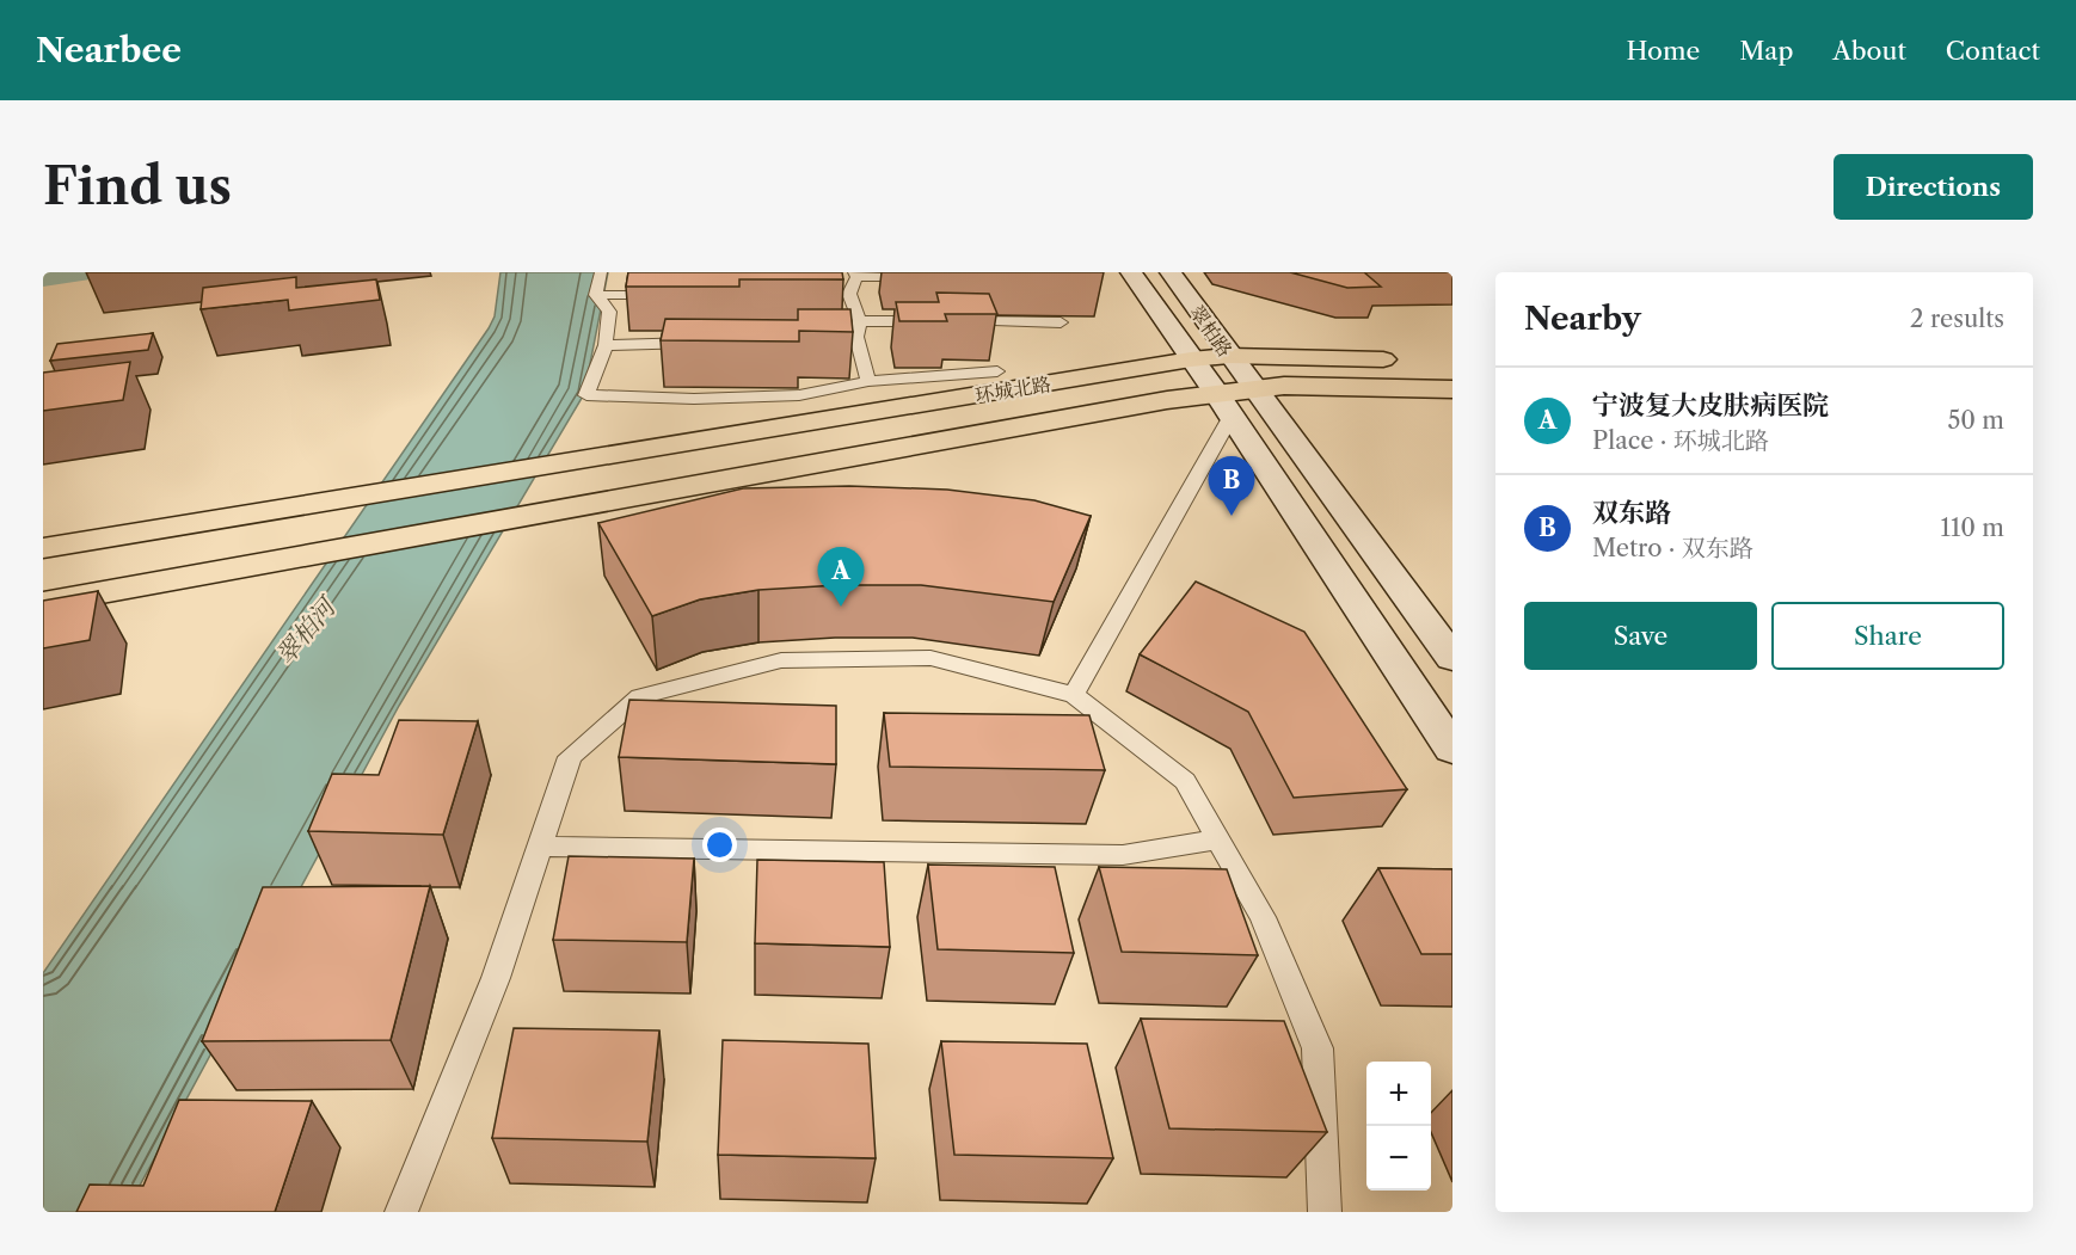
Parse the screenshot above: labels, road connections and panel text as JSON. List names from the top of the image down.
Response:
{
  "streets": {
    "main road": ["翠柏路", "环城北路"]
  },
  "crossings": [
    ["翠柏路", "环城北路"]
  ],
  "water": ["翠柏河"],
  "page": {
    "header": "Nearbee",
    "nav": [
      "Home",
      "Map",
      "About",
      "Contact"
    ],
    "buttons": [
      "Directions",
      ["Save", "Share"]
    ],
    "title": "Find us",
    "heading": ["Nearby", "2 results"],
    "list": [
      {
        "mark": "A",
        "name": "宁波复大皮肤病医院",
        "note": "Place · 环城北路",
        "value": "50 m"
      },
      {
        "mark": "B",
        "name": "双东路",
        "note": "Metro · 双东路",
        "value": "110 m"
      }
    ],
    "pins": ["B", "A"],
    "map_buttons": ["+", "−"]
  }
}
